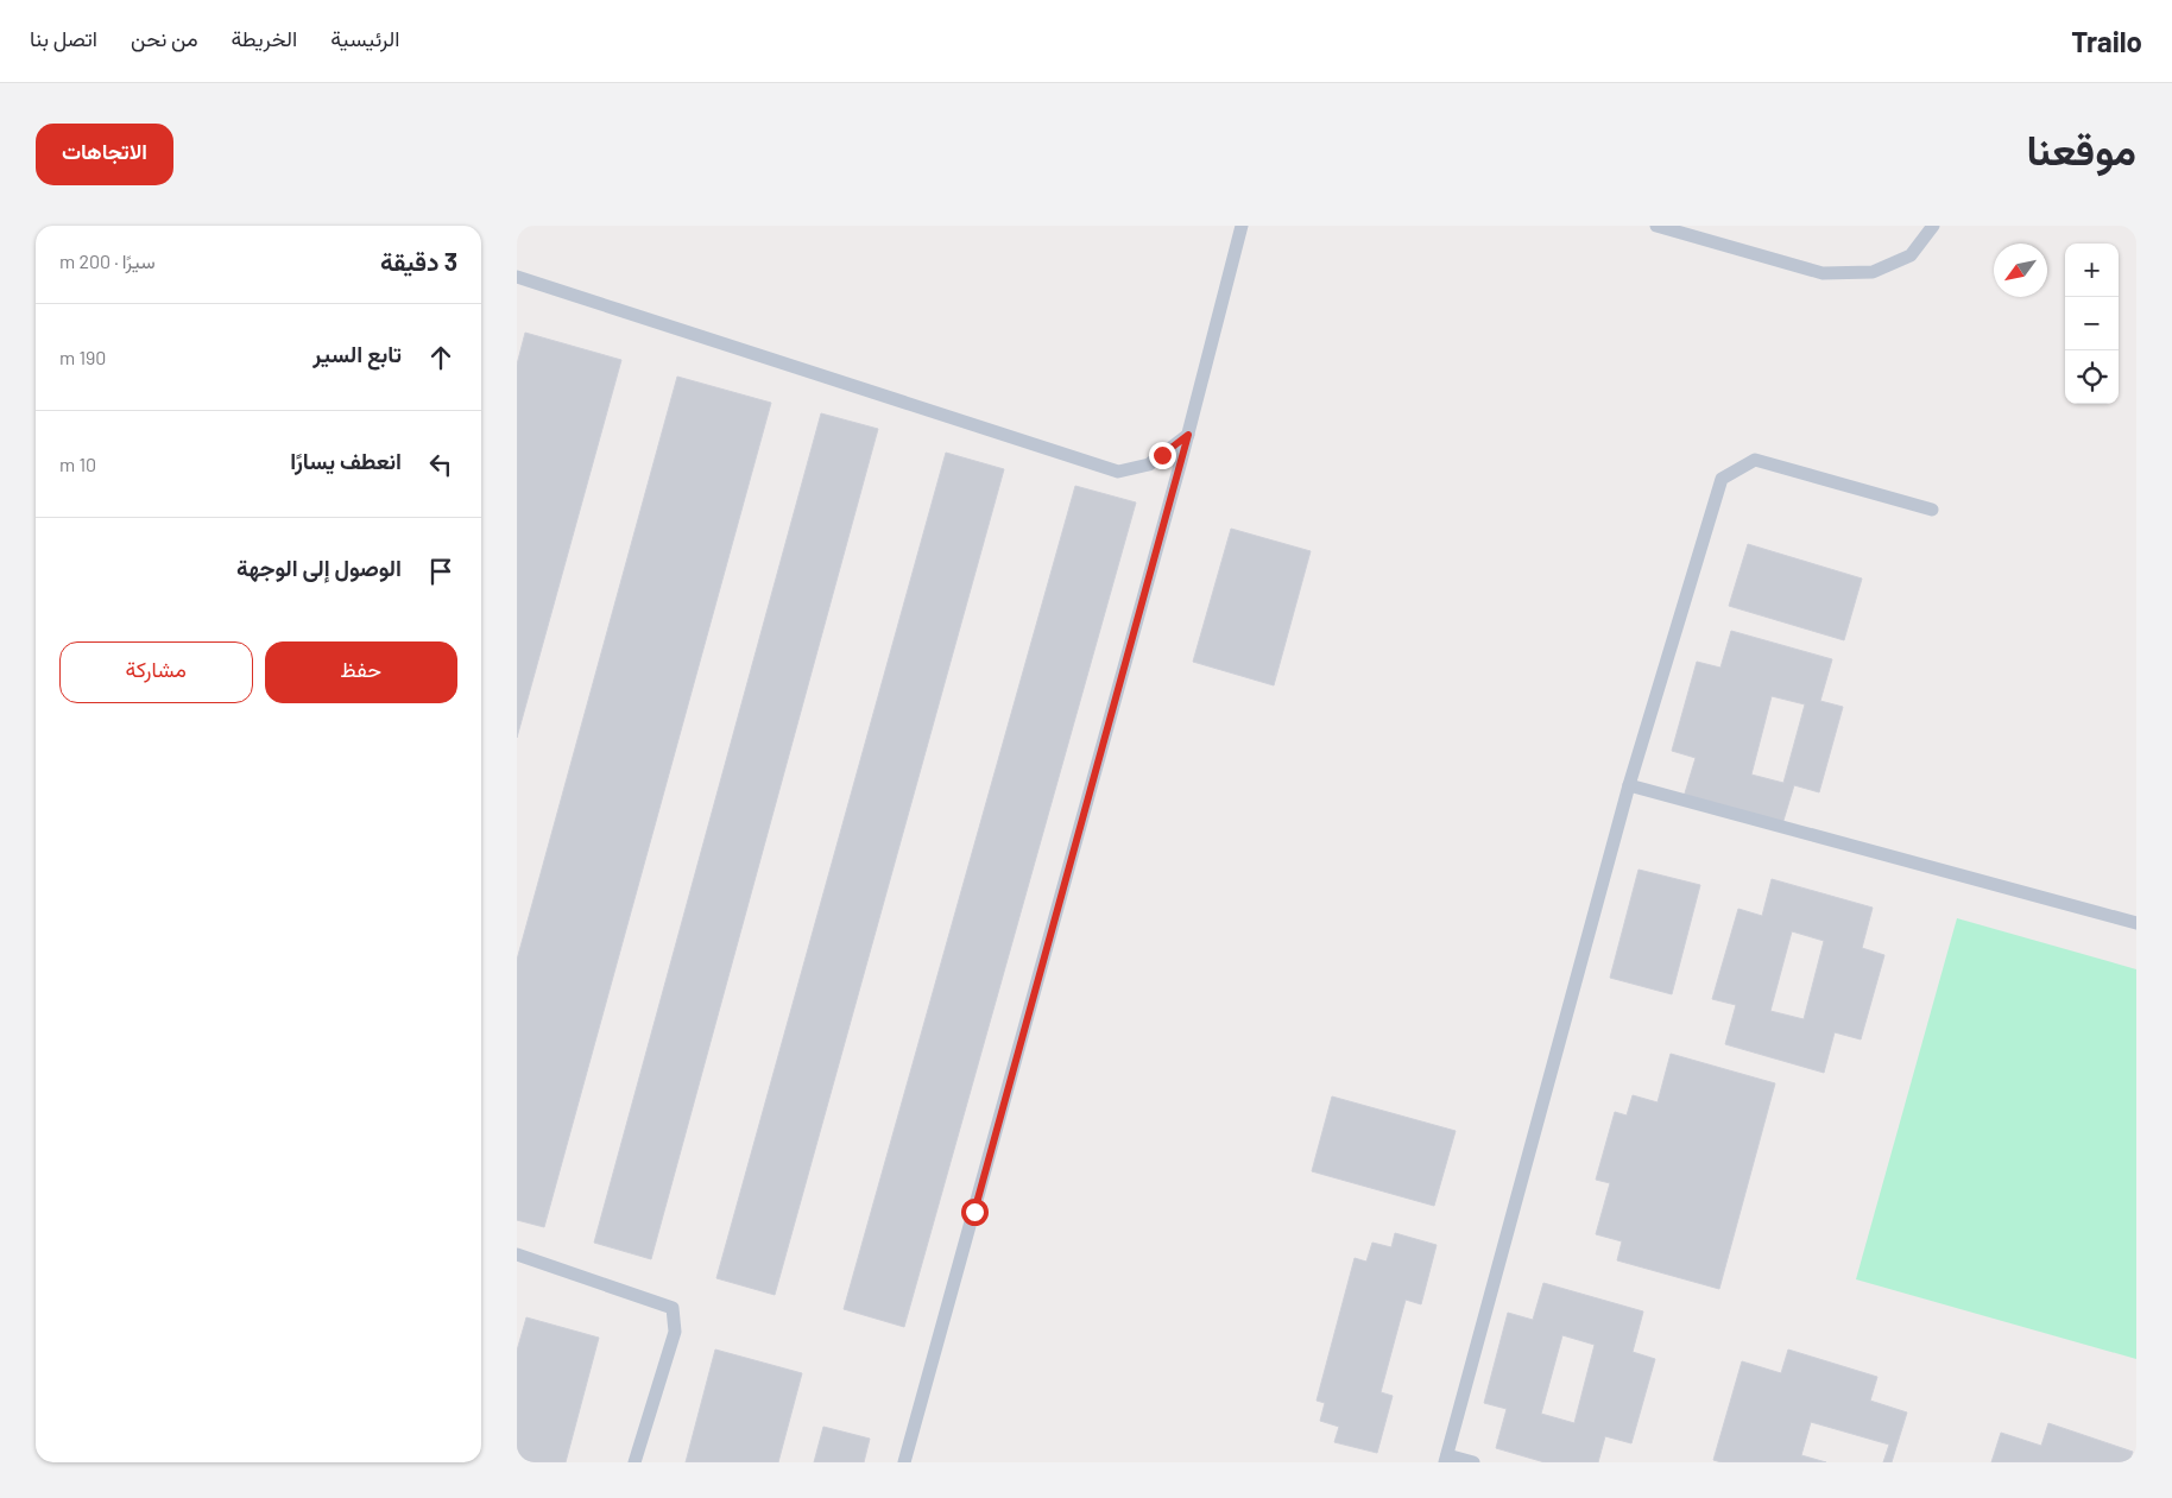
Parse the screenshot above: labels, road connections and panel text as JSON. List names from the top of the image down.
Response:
{
  "north": "bottom left",
  "page": {
    "header": "Trailo",
    "nav": [
      "الرئيسية",
      "الخريطة",
      "من نحن",
      "اتصل بنا"
    ],
    "title": "موقعنا",
    "buttons": [
      "الاتجاهات",
      ["حفظ", "مشاركة"]
    ],
    "heading": ["3 دقيقة", "سيرًا · 200 m"],
    "map_buttons": ["+", "−"],
    "list": [
      ["تابع السير", "190 m"],
      ["انعطف يسارًا", "10 m"],
      "الوصول إلى الوجهة"
    ]
  }
}
